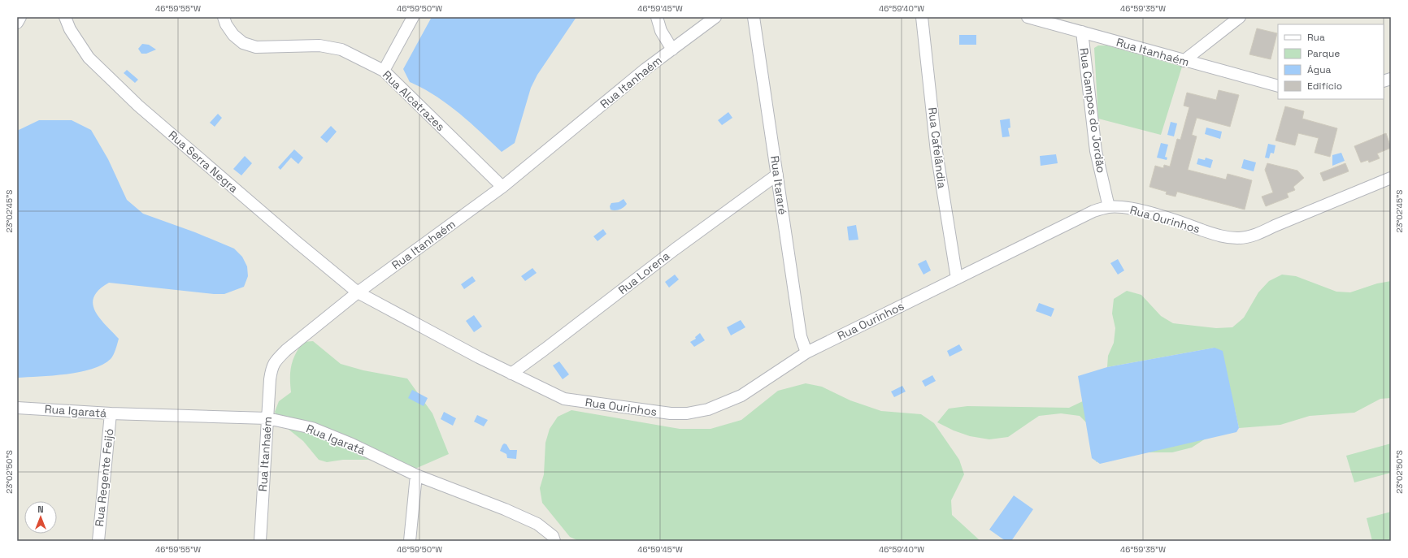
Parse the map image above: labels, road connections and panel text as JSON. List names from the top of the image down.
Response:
{
  "streets": {
    "street": [
      "Rua Itanhaém",
      "Rua Alcatrazes",
      "Rua Campos do Jordão",
      "Rua Cafelândia",
      "Rua Serra Negra",
      "Rua Itararé",
      "Rua Ourinhos",
      "Rua Lorena",
      "Rua Igaratá",
      "Rua Regente Feijó"
    ]
  },
  "crossings": [
    ["Rua Itanhaém", "Rua Alcatrazes"],
    ["Rua Itanhaém", "Rua Campos do Jordão"],
    ["Rua Itanhaém", "Rua Serra Negra"],
    ["Rua Itanhaém", "Rua Ourinhos"],
    ["Rua Itanhaém", "Rua Igaratá"],
    ["Rua Campos do Jordão", "Rua Ourinhos"],
    ["Rua Cafelândia", "Rua Ourinhos"],
    ["Rua Serra Negra", "Rua Ourinhos"],
    ["Rua Itararé", "Rua Ourinhos"],
    ["Rua Itararé", "Rua Lorena"],
    ["Rua Ourinhos", "Rua Lorena"],
    ["Rua Igaratá", "Rua Regente Feijó"]
  ],
  "legend": [
    "Rua",
    "Parque",
    "Água",
    "Edifício"
  ],
  "north": "top",
  "coordinates": [
    "46°59'55\"W",
    "46°59'50\"W",
    "46°59'45\"W",
    "46°59'40\"W",
    "46°59'35\"W",
    "23°02'45\"S",
    "23°02'50\"S"
  ]
}
